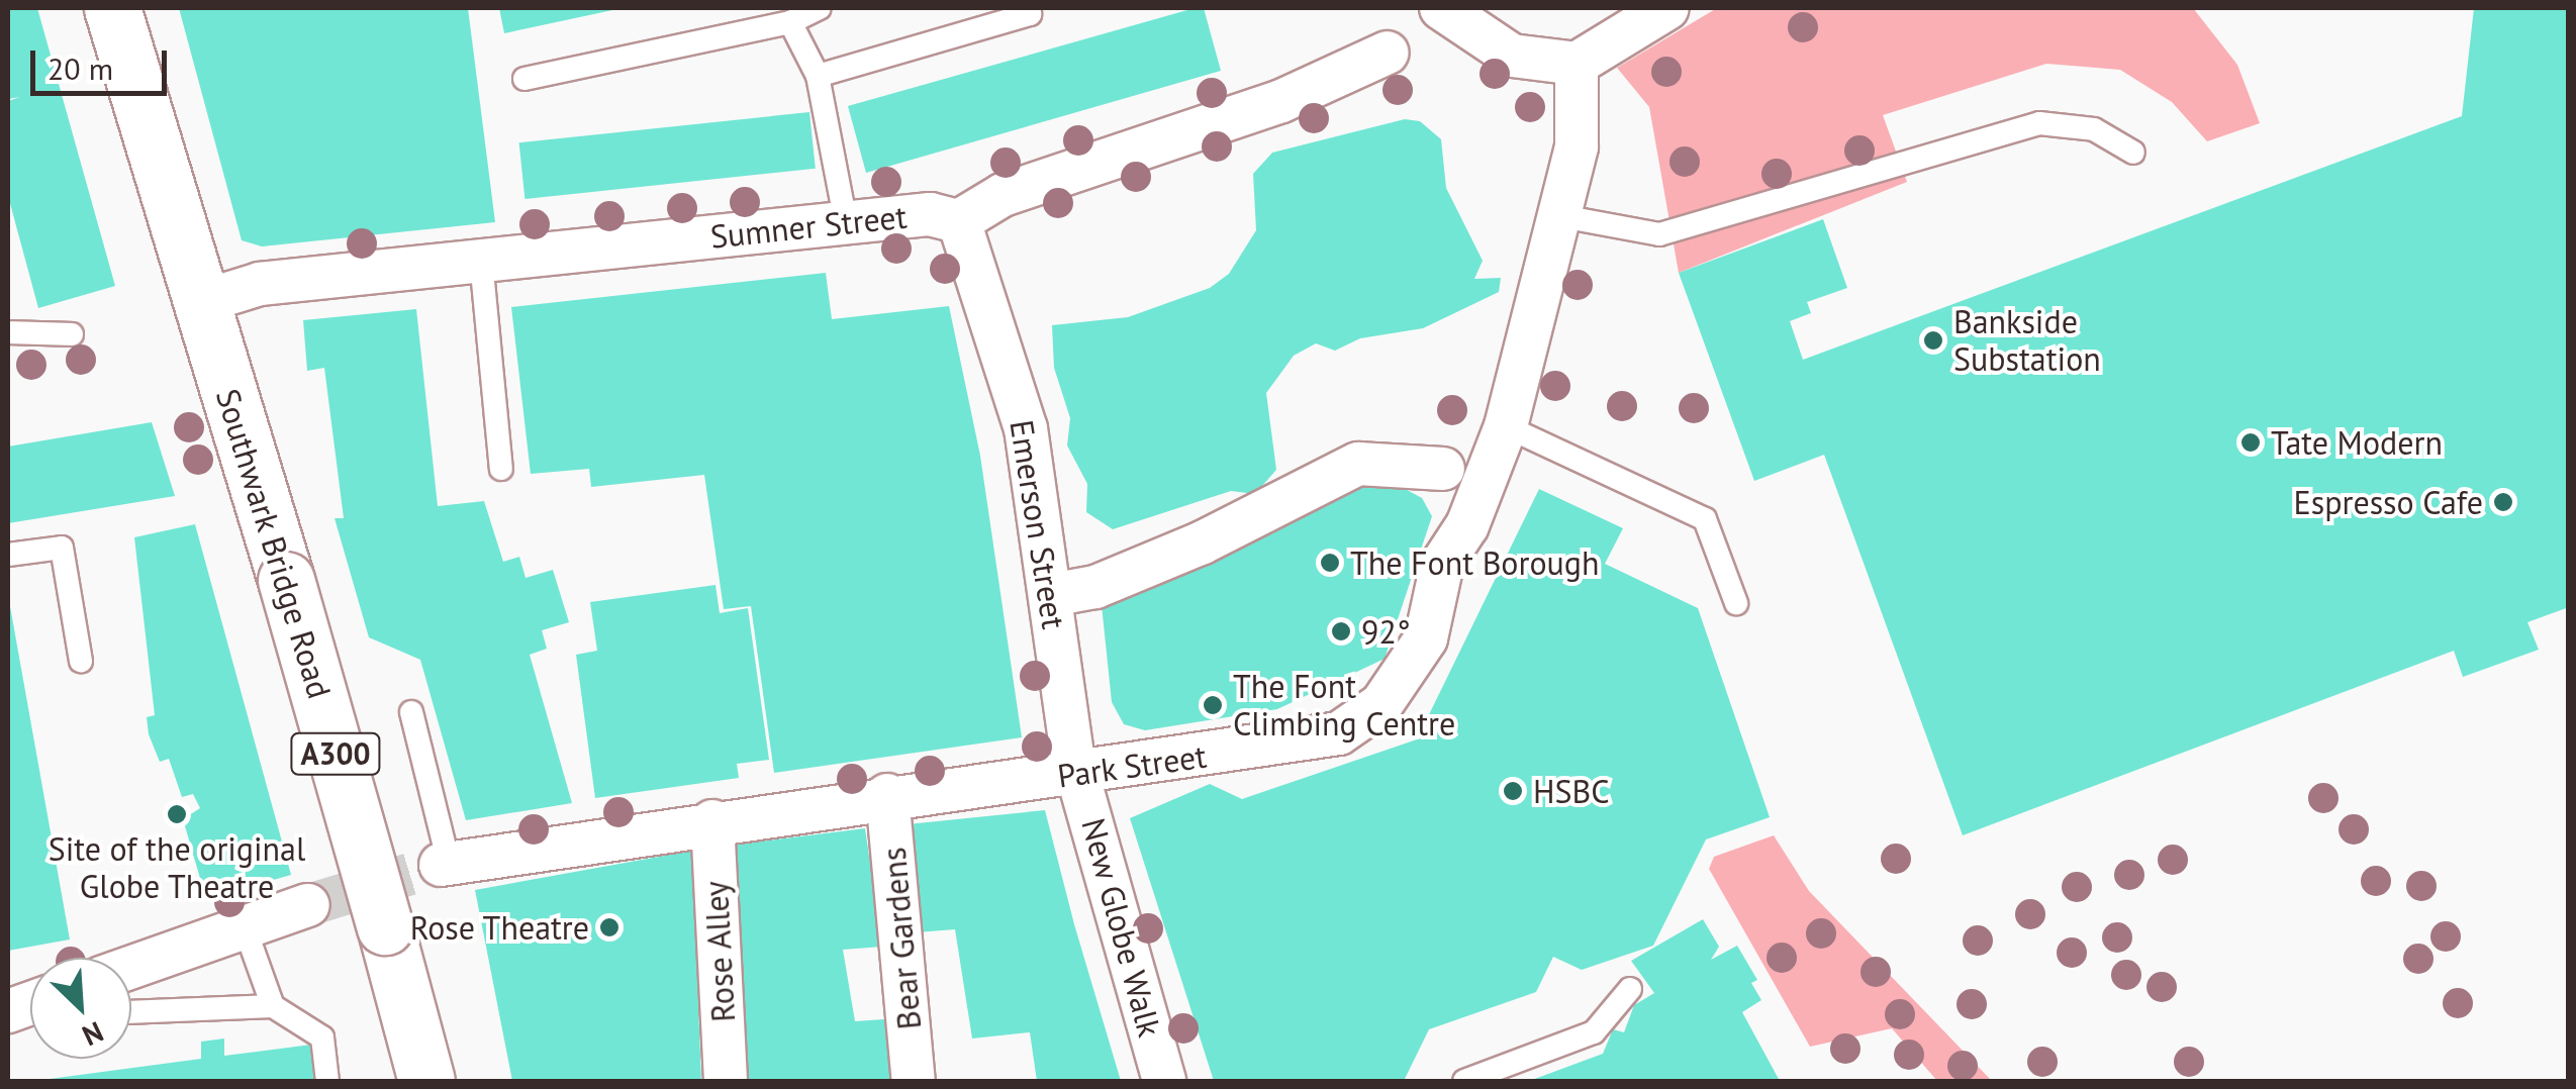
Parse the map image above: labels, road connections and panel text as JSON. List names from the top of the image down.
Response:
{
  "streets": {
    "main road": ["Southwark Bridge Road", "A300"],
    "street": [
      "Sumner Street",
      "Emerson Street",
      "Park Street",
      "New Globe Walk",
      "Bear Gardens",
      "Rose Alley"
    ]
  },
  "crossings": [
    ["Sumner Street", "Emerson Street"],
    ["Sumner Street", "Southwark Bridge Road"],
    ["Emerson Street", "Park Street"],
    ["Emerson Street", "New Globe Walk"],
    ["Park Street", "New Globe Walk"],
    ["Park Street", "Bear Gardens"],
    ["Park Street", "Rose Alley"]
  ],
  "places": [
    "Bankside Substation",
    "Tate Modern",
    "Espresso Cafe",
    "The Font Borough",
    "92°",
    "The Font Climbing Centre",
    "HSBC",
    "Site of the original Globe Theatre",
    "Rose Theatre"
  ],
  "scale_bar": "20 m",
  "north": "bottom right"
}
